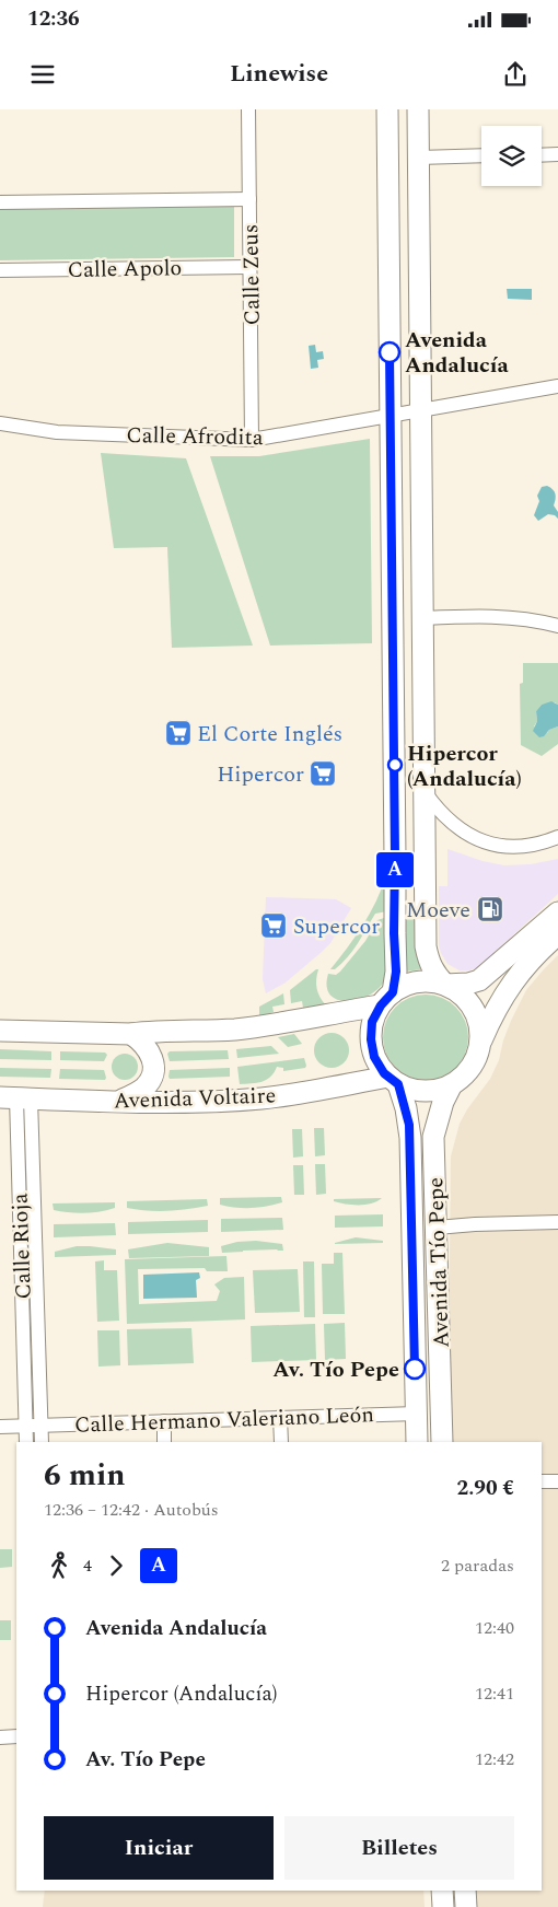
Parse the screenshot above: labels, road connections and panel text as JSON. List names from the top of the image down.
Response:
{
  "streets": {
    "main road": ["Avenida Voltaire", "Avenida Tío Pepe"],
    "street": [
      "Calle Apolo",
      "Calle Zeus",
      "Calle Afrodita",
      "Calle Rioja",
      "Calle Hermano Valeriano León"
    ]
  },
  "crossings": [
    ["Calle Apolo", "Calle Zeus"],
    ["Calle Zeus", "Calle Afrodita"],
    ["Avenida Voltaire", "Calle Rioja"],
    ["Avenida Voltaire", "Avenida Tío Pepe"],
    ["Calle Rioja", "Calle Hermano Valeriano León"],
    ["Avenida Tío Pepe", "Calle Hermano Valeriano León"]
  ],
  "places": {
    "other": ["Avenida Andalucía", "Hipercor (Andalucía)", "Av. Tío Pepe"],
    "supermarket": ["El Corte Inglés", "Hipercor", "Supercor"],
    "fuel station": ["Moeve"]
  },
  "lines": ["bus line A"],
  "page": {
    "status": "12:36",
    "header": "Linewise",
    "on_map": "A",
    "heading": ["6 min", "12:36 – 12:42 · Autobús", "2.90 €"],
    "legs": ["4", "A", "2 paradas"],
    "list": [
      {
        "name": "Avenida Andalucía",
        "value": "12:40"
      },
      {
        "name": "Hipercor (Andalucía)",
        "value": "12:41"
      },
      {
        "name": "Av. Tío Pepe",
        "value": "12:42"
      }
    ],
    "buttons": ["Iniciar", "Billetes"]
  }
}
